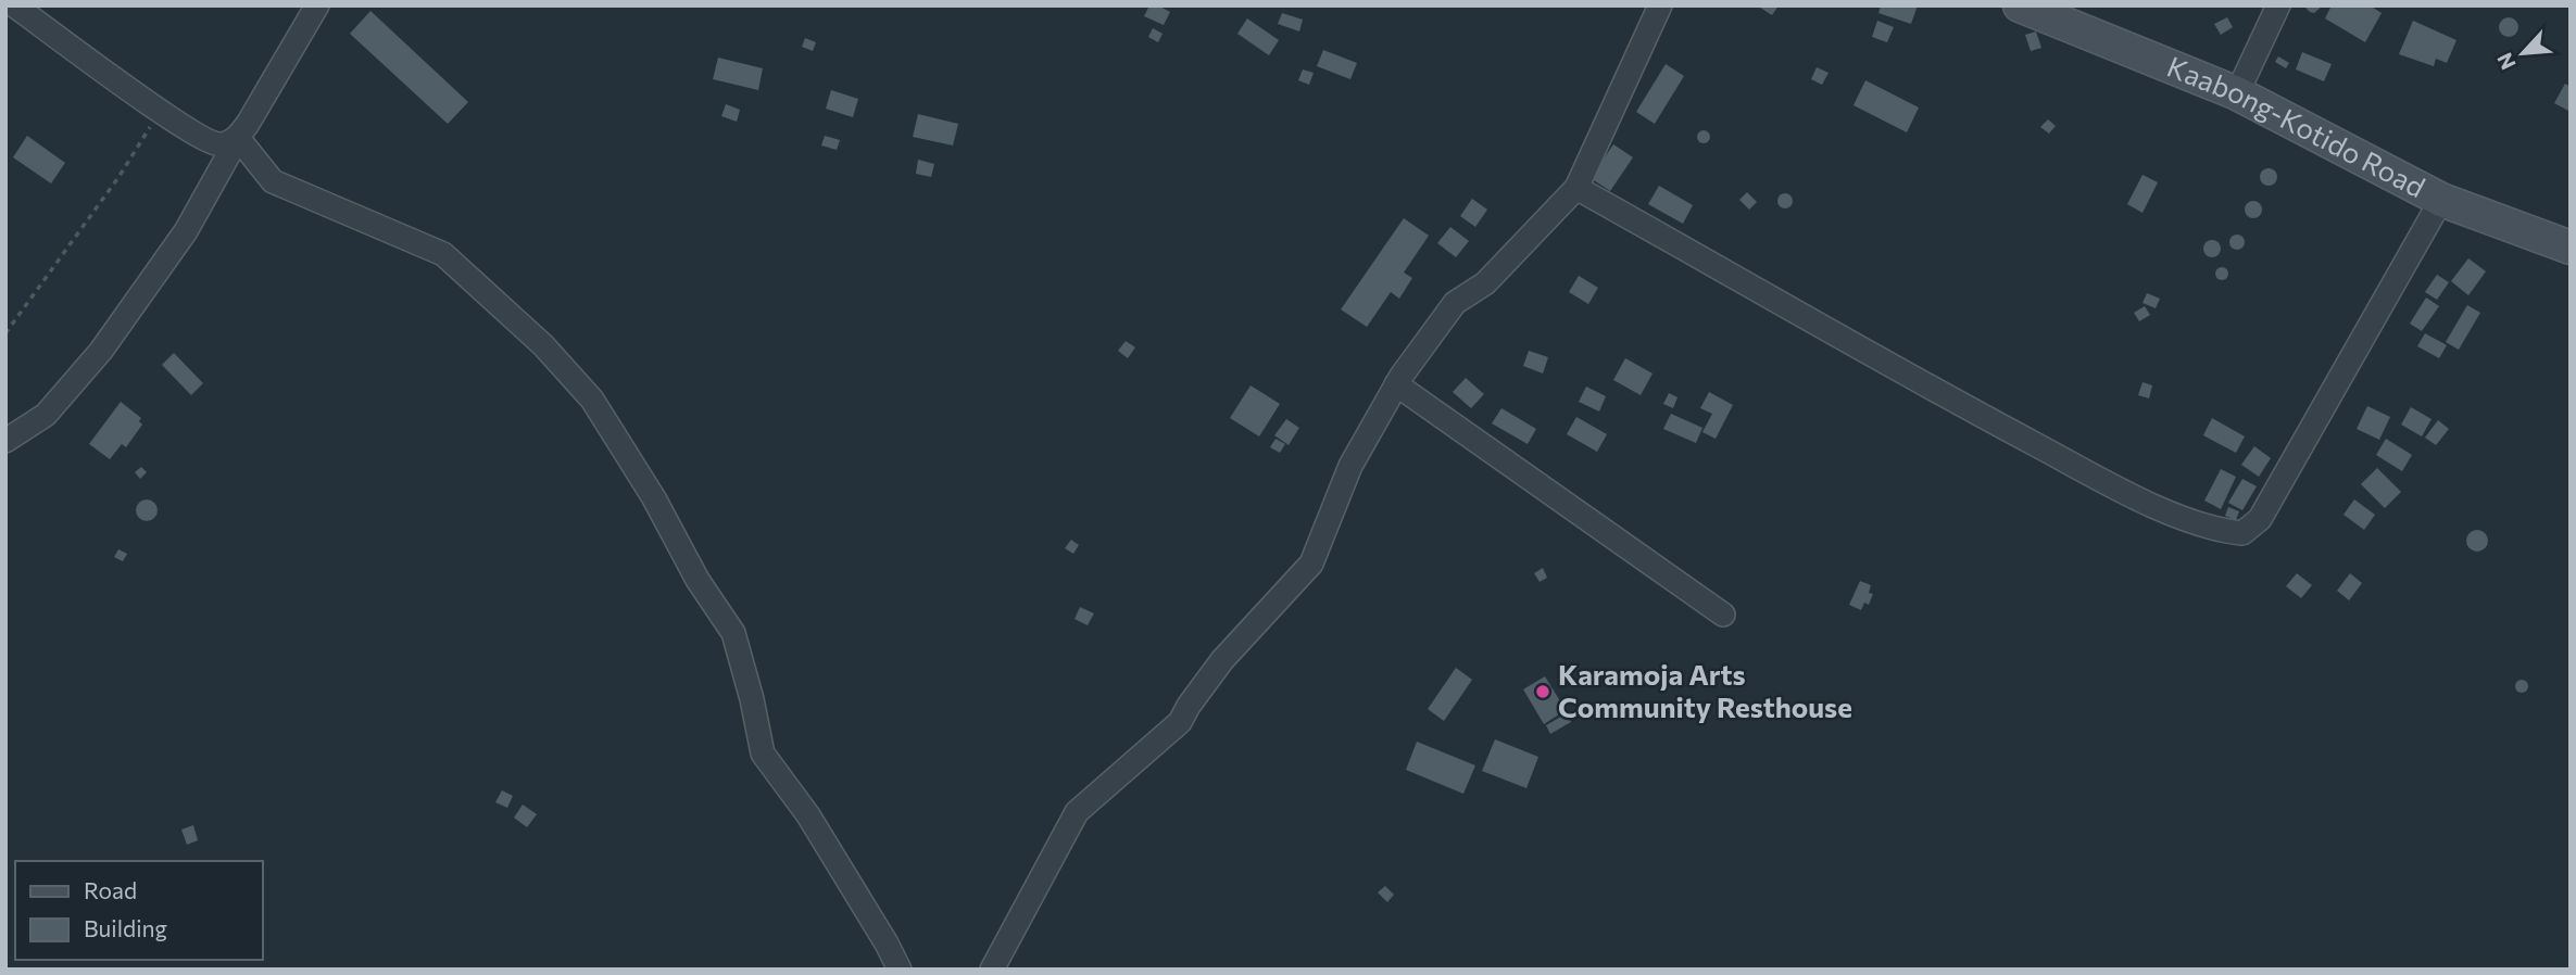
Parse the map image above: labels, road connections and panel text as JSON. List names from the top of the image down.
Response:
{
  "streets": {
    "main road": ["Kaabong-Kotido Road"]
  },
  "places": ["Karamoja Arts Community Resthouse"],
  "legend": ["Road", "Building"],
  "north": "bottom left"
}
